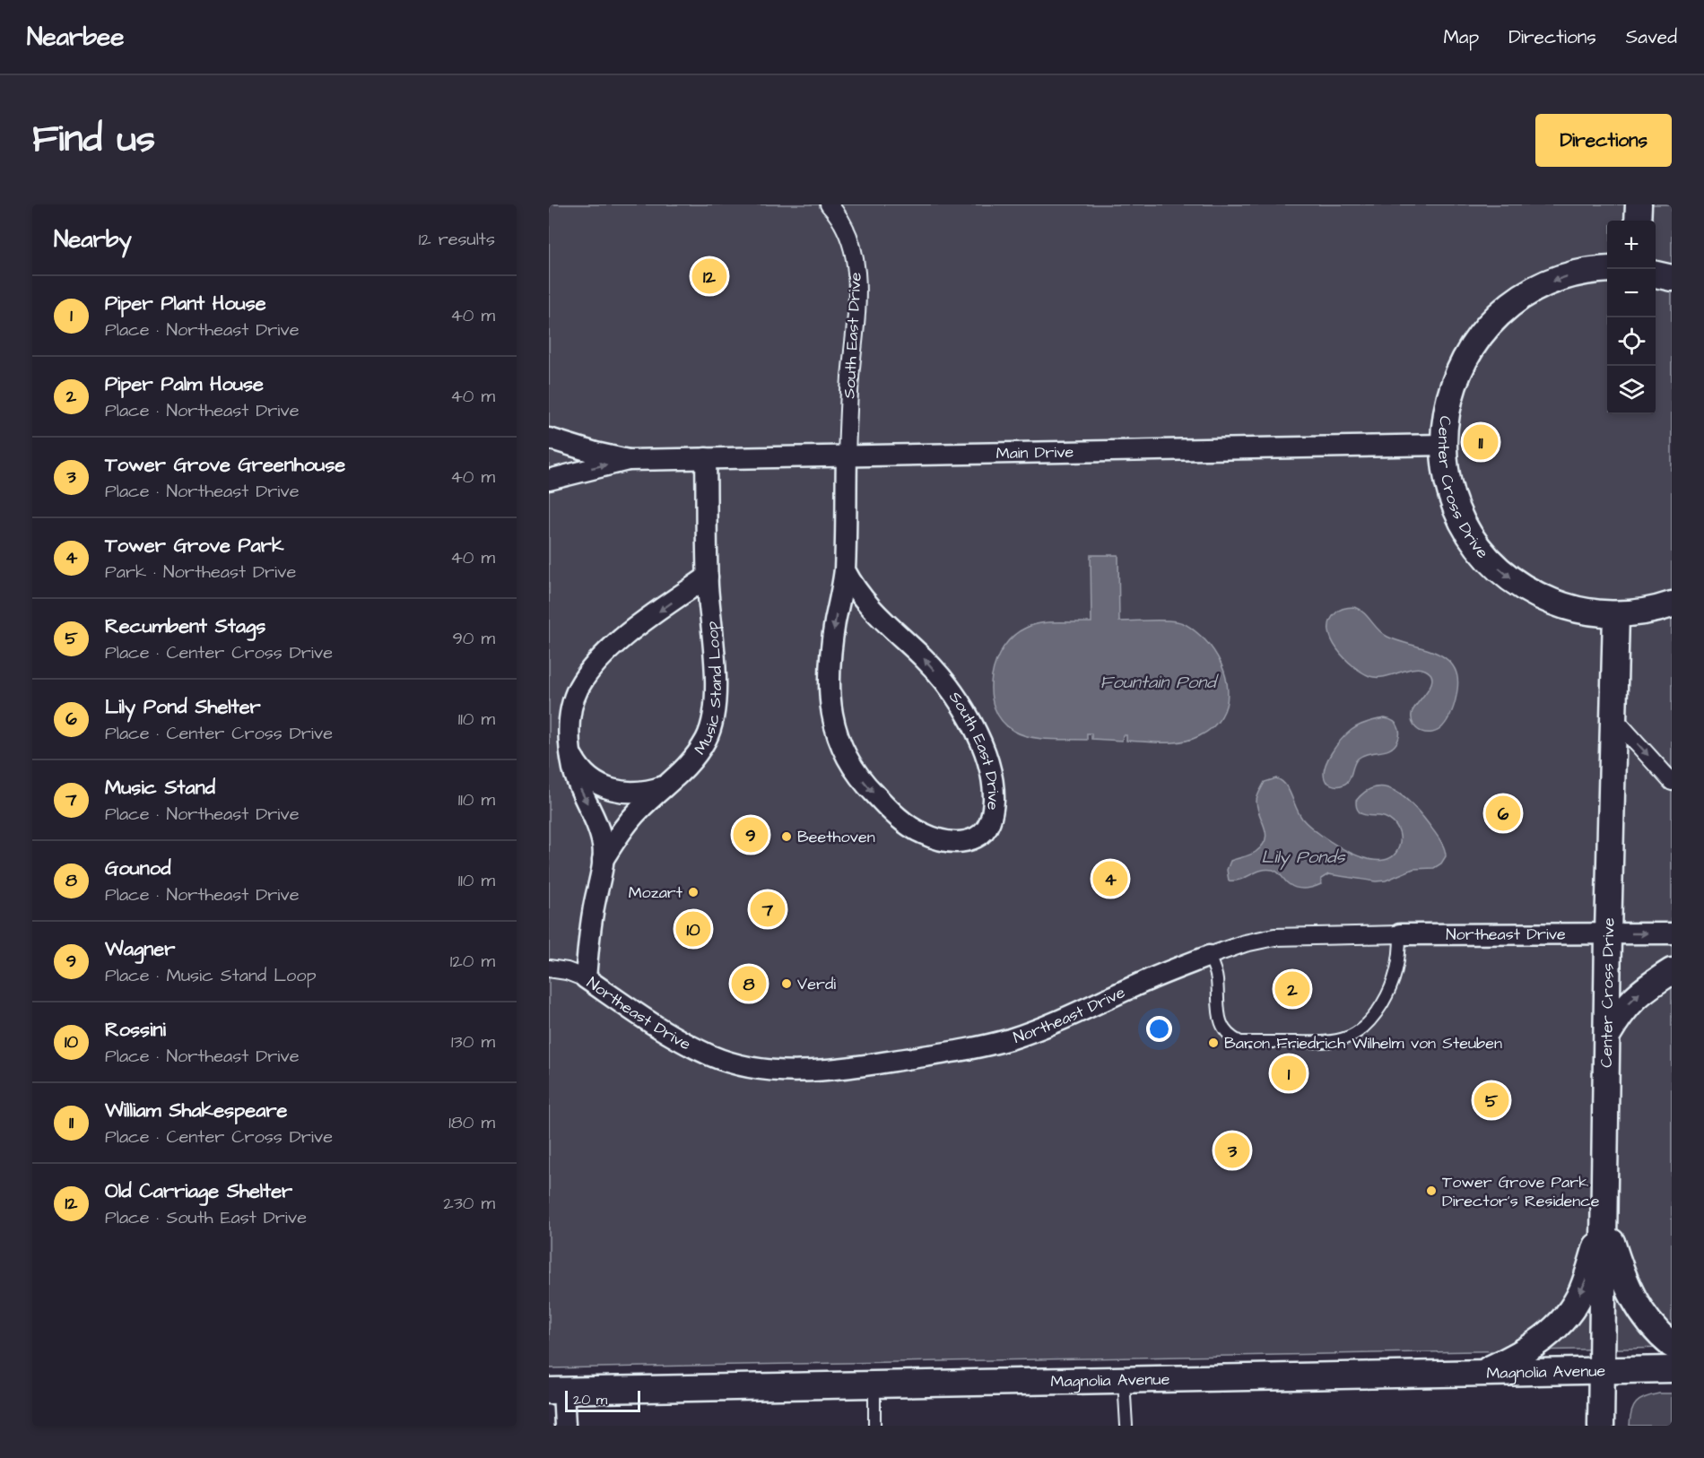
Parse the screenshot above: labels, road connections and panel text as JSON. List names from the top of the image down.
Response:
{
  "streets": {
    "street": [
      "South East Drive",
      "Main Drive",
      "Center Cross Drive",
      "Music Stand Loop",
      "Northeast Drive",
      "Magnolia Avenue"
    ]
  },
  "crossings": [
    ["South East Drive", "Main Drive"],
    ["Main Drive", "Center Cross Drive"],
    ["Main Drive", "Music Stand Loop"],
    ["Center Cross Drive", "Northeast Drive"],
    ["Center Cross Drive", "Magnolia Avenue"],
    ["Music Stand Loop", "Northeast Drive"]
  ],
  "water": ["Fountain Pond", "Lily Ponds"],
  "places": [
    "Beethoven",
    "Mozart",
    "Verdi",
    "Baron Friedrich Wilhelm von Steuben",
    "Tower Grove Park Director's Residence"
  ],
  "scale_bar": "20 m",
  "page": {
    "header": "Nearbee",
    "nav": ["Map", "Directions", "Saved"],
    "title": "Find us",
    "buttons": "Directions",
    "heading": ["Nearby", "12 results"],
    "map_buttons": ["+", "−"],
    "pins": [
      "12",
      "11",
      "6",
      "9",
      "4",
      "7",
      "10",
      "8",
      "2",
      "1",
      "5",
      "3"
    ],
    "list": [
      {
        "mark": "1",
        "name": "Piper Plant House",
        "note": "Place · Northeast Drive",
        "value": "40 m"
      },
      {
        "mark": "2",
        "name": "Piper Palm House",
        "note": "Place · Northeast Drive",
        "value": "40 m"
      },
      {
        "mark": "3",
        "name": "Tower Grove Greenhouse",
        "note": "Place · Northeast Drive",
        "value": "40 m"
      },
      {
        "mark": "4",
        "name": "Tower Grove Park",
        "note": "Park · Northeast Drive",
        "value": "40 m"
      },
      {
        "mark": "5",
        "name": "Recumbent Stags",
        "note": "Place · Center Cross Drive",
        "value": "90 m"
      },
      {
        "mark": "6",
        "name": "Lily Pond Shelter",
        "note": "Place · Center Cross Drive",
        "value": "110 m"
      },
      {
        "mark": "7",
        "name": "Music Stand",
        "note": "Place · Northeast Drive",
        "value": "110 m"
      },
      {
        "mark": "8",
        "name": "Gounod",
        "note": "Place · Northeast Drive",
        "value": "110 m"
      },
      {
        "mark": "9",
        "name": "Wagner",
        "note": "Place · Music Stand Loop",
        "value": "120 m"
      },
      {
        "mark": "10",
        "name": "Rossini",
        "note": "Place · Northeast Drive",
        "value": "130 m"
      },
      {
        "mark": "11",
        "name": "William Shakespeare",
        "note": "Place · Center Cross Drive",
        "value": "180 m"
      },
      {
        "mark": "12",
        "name": "Old Carriage Shelter",
        "note": "Place · South East Drive",
        "value": "230 m"
      }
    ],
    "scale": "20 m"
  }
}
